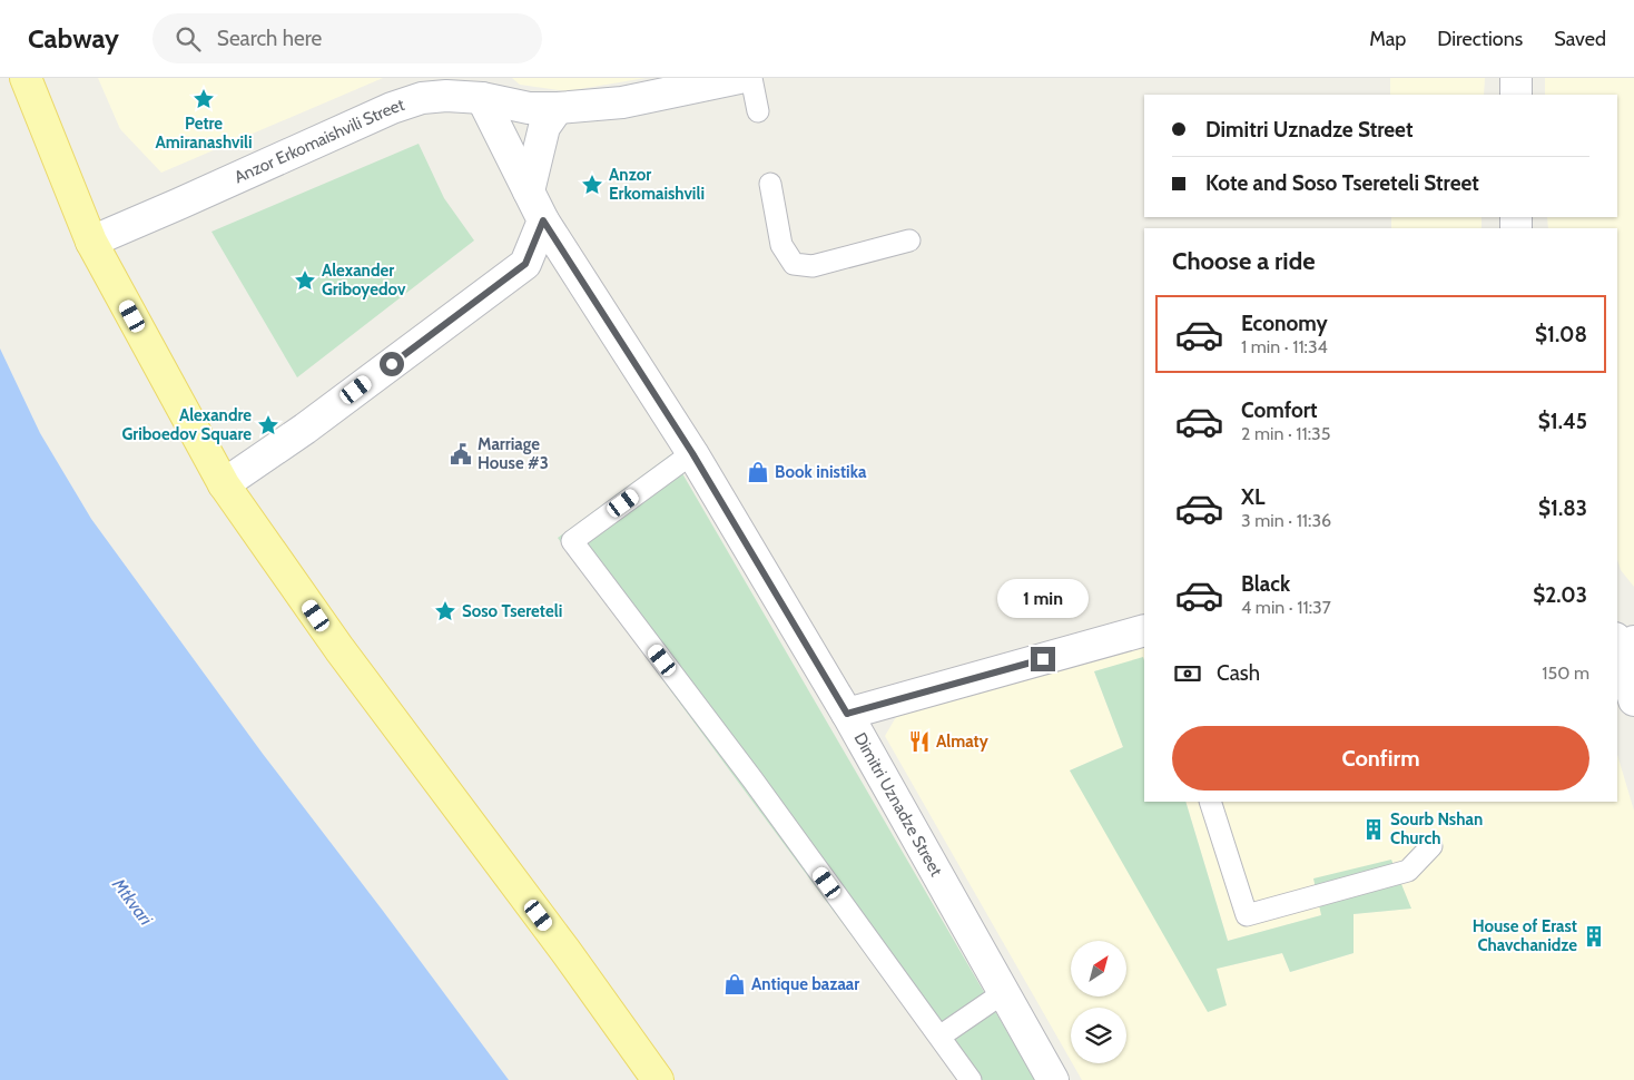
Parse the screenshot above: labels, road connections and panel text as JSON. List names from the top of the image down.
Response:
{
  "streets": {
    "street": ["Anzor Erkomaishvili Street", "Dimitri Uznadze Street"]
  },
  "crossings": [
    ["Anzor Erkomaishvili Street", "Dimitri Uznadze Street"]
  ],
  "water": ["Mtkvari"],
  "places": {
    "place": [
      "Petre Amiranashvili",
      "Anzor Erkomaishvili",
      "Alexander Griboyedov",
      "Alexandre Griboedov Square",
      "Soso Tsereteli"
    ],
    "public building": ["Marriage House #3"],
    "shop": ["Book inistika", "Antique bazaar"],
    "restaurant": ["Almaty"],
    "building": ["Sourb Nshan Church", "House of Erast Chavchanidze"]
  },
  "north": "top right",
  "page": {
    "header": "Cabway",
    "search": "Search here",
    "nav": ["Map", "Directions", "Saved"],
    "banner": ["Dimitri Uznadze Street", "Kote and Soso Tsereteli Street"],
    "heading": "Choose a ride",
    "list": [
      {
        "name": "Economy",
        "note": "1 min · 11:34",
        "value": "$1.08"
      },
      {
        "name": "Comfort",
        "note": "2 min · 11:35",
        "value": "$1.45"
      },
      {
        "name": "XL",
        "note": "3 min · 11:36",
        "value": "$1.83"
      },
      {
        "name": "Black",
        "note": "4 min · 11:37",
        "value": "$2.03"
      }
    ],
    "bubble": "1 min",
    "pay": ["Cash", "150 m"],
    "buttons": "Confirm"
  }
}
